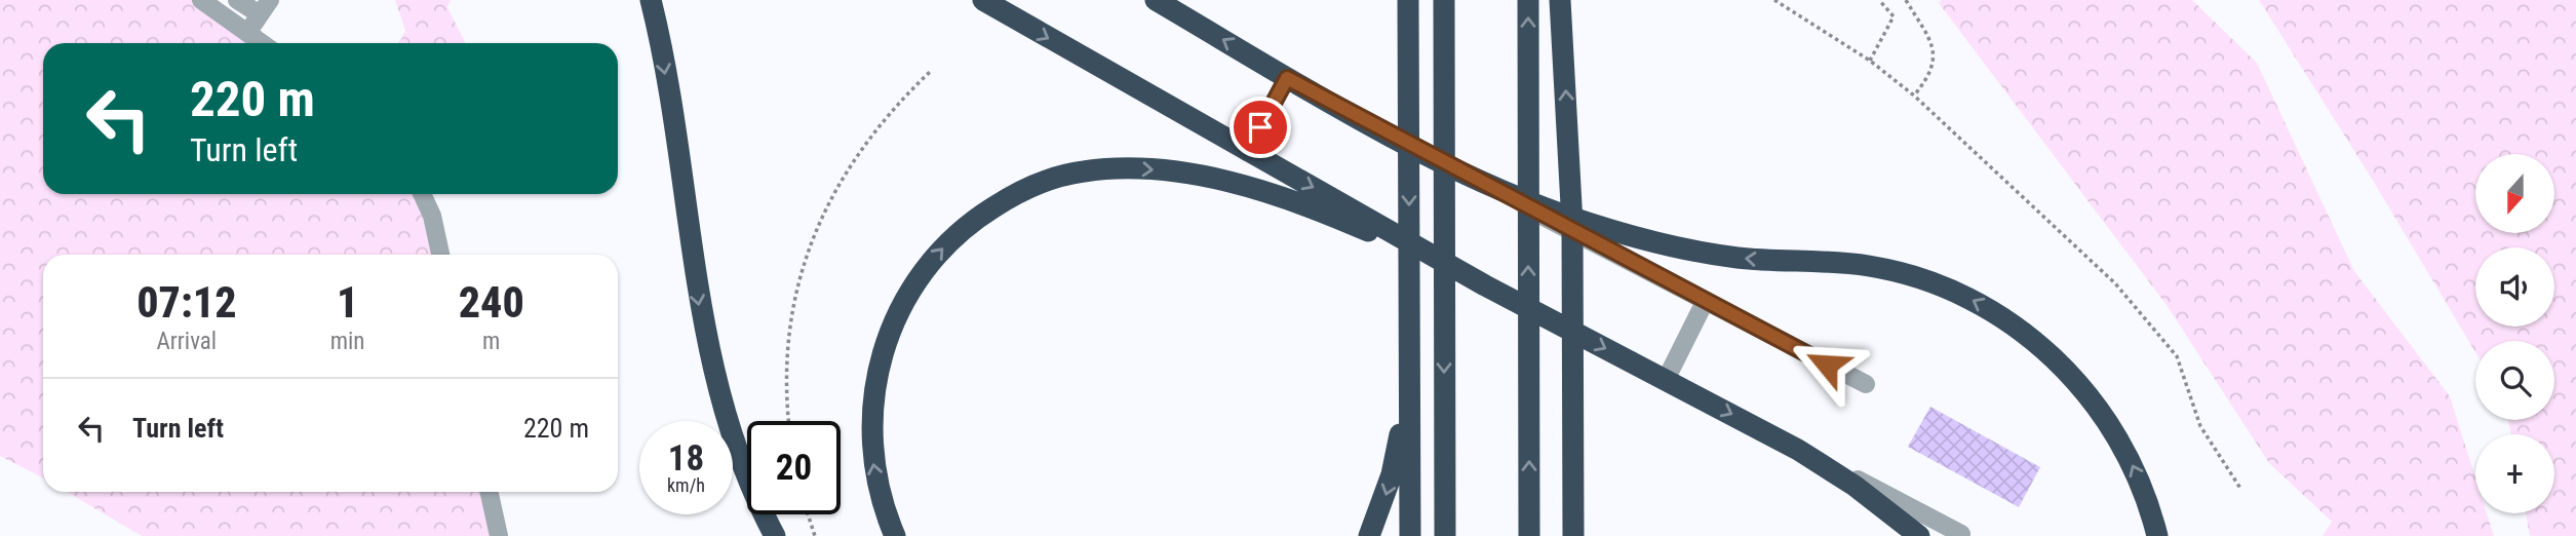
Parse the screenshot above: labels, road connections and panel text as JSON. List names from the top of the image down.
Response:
{
  "north": "bottom",
  "page": {
    "turn": ["220 m", "Turn left"],
    "map_buttons": "+",
    "eta": [
      "07:12",
      "Arrival",
      "1",
      "min",
      "240",
      "m"
    ],
    "list": [
      {
        "name": "Turn left",
        "value": "220 m"
      }
    ],
    "speed": "18 km/h",
    "limit": "20"
  }
}
